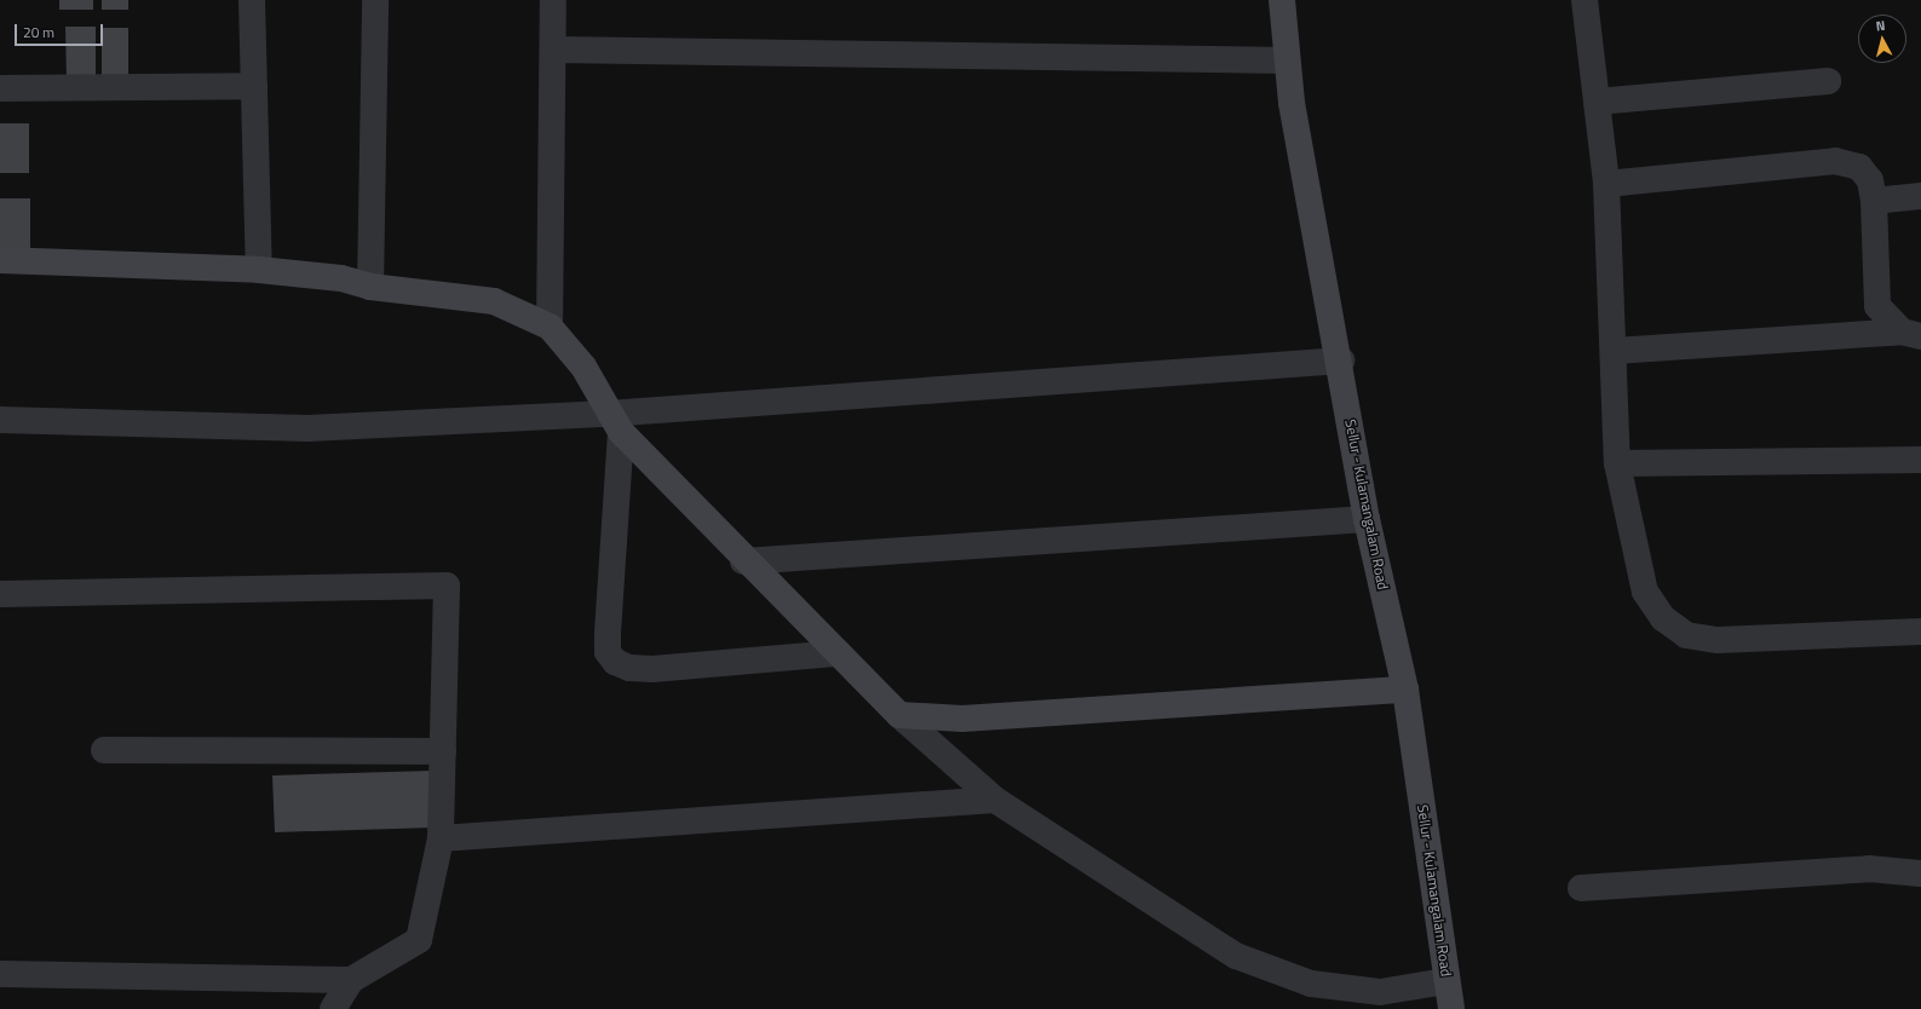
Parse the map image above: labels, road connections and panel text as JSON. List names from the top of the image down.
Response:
{
  "streets": {
    "street": ["Sellur - Kulamangalam Road"]
  },
  "scale_bar": "20 m",
  "north": "top"
}
